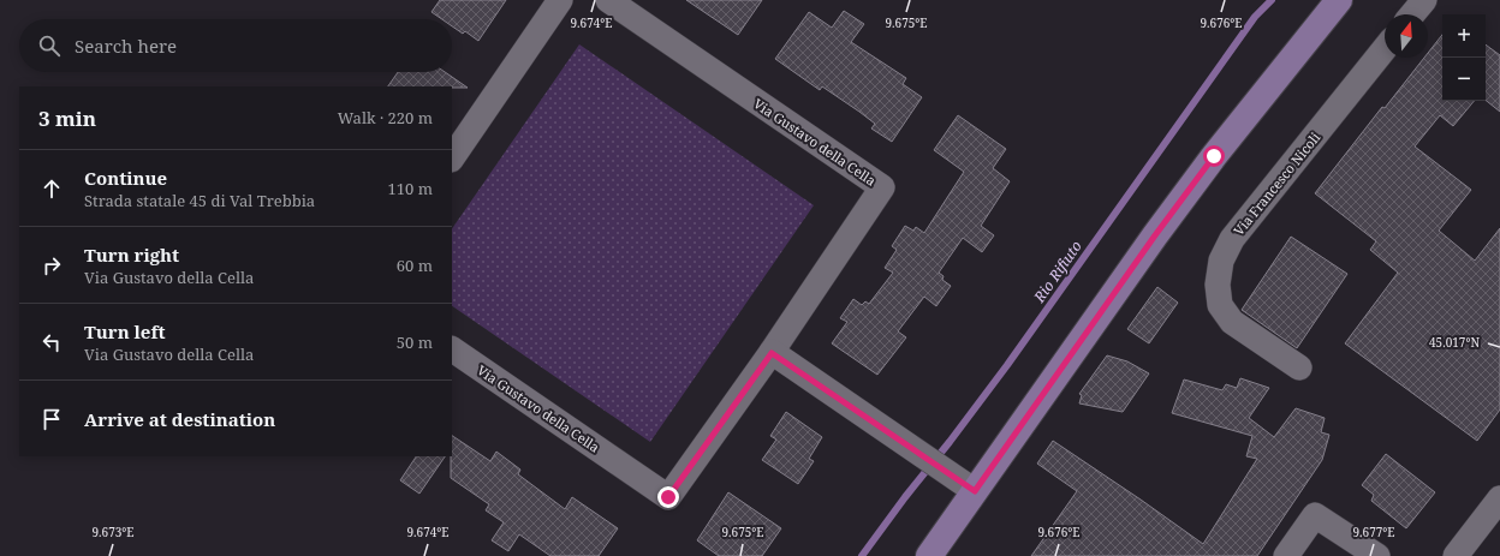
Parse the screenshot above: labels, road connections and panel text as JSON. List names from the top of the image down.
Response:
{
  "streets": {
    "street": ["Via Gustavo della Cella", "Via Francesco Nicoli"]
  },
  "water": ["Rio Rifiuto"],
  "north": "top",
  "page": {
    "map_buttons": ["+", "−"],
    "search": "Search here",
    "heading": ["3 min", "Walk · 220 m"],
    "list": [
      ["Continue", "Strada statale 45 di Val Trebbia", "110 m"],
      ["Turn right", "Via Gustavo della Cella", "60 m"],
      ["Turn left", "Via Gustavo della Cella", "50 m"],
      "Arrive at destination"
    ]
  },
  "coordinates": [
    "9.674°E",
    "9.675°E",
    "9.676°E",
    "45.017°N",
    "9.673°E",
    "9.677°E"
  ]
}
